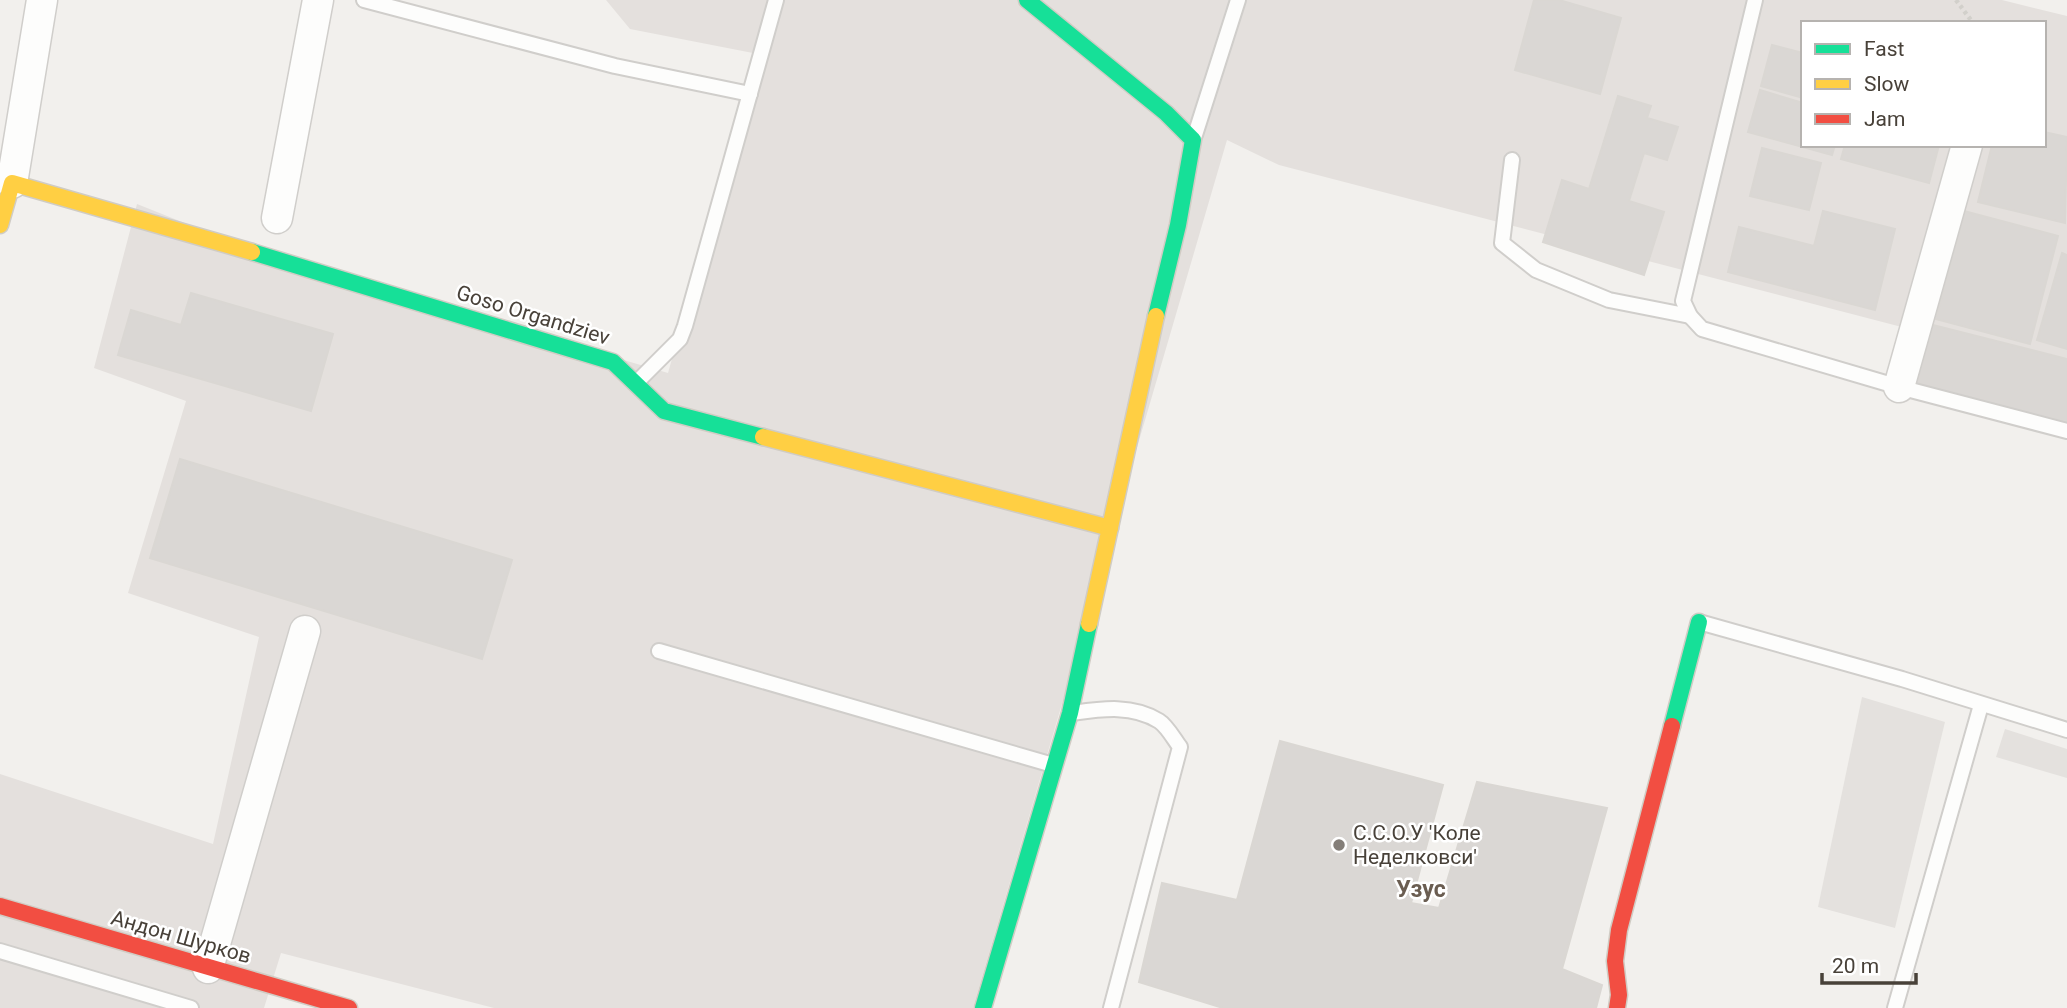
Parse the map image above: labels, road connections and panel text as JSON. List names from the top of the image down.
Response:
{
  "streets": {
    "street": ["Goso Organdziev", "Андон Шурков"]
  },
  "districts": ["Узус"],
  "places": ["С.С.О.У 'Коле Неделковси'"],
  "legend": ["Fast", "Slow", "Jam"],
  "scale_bar": "20 m"
}
